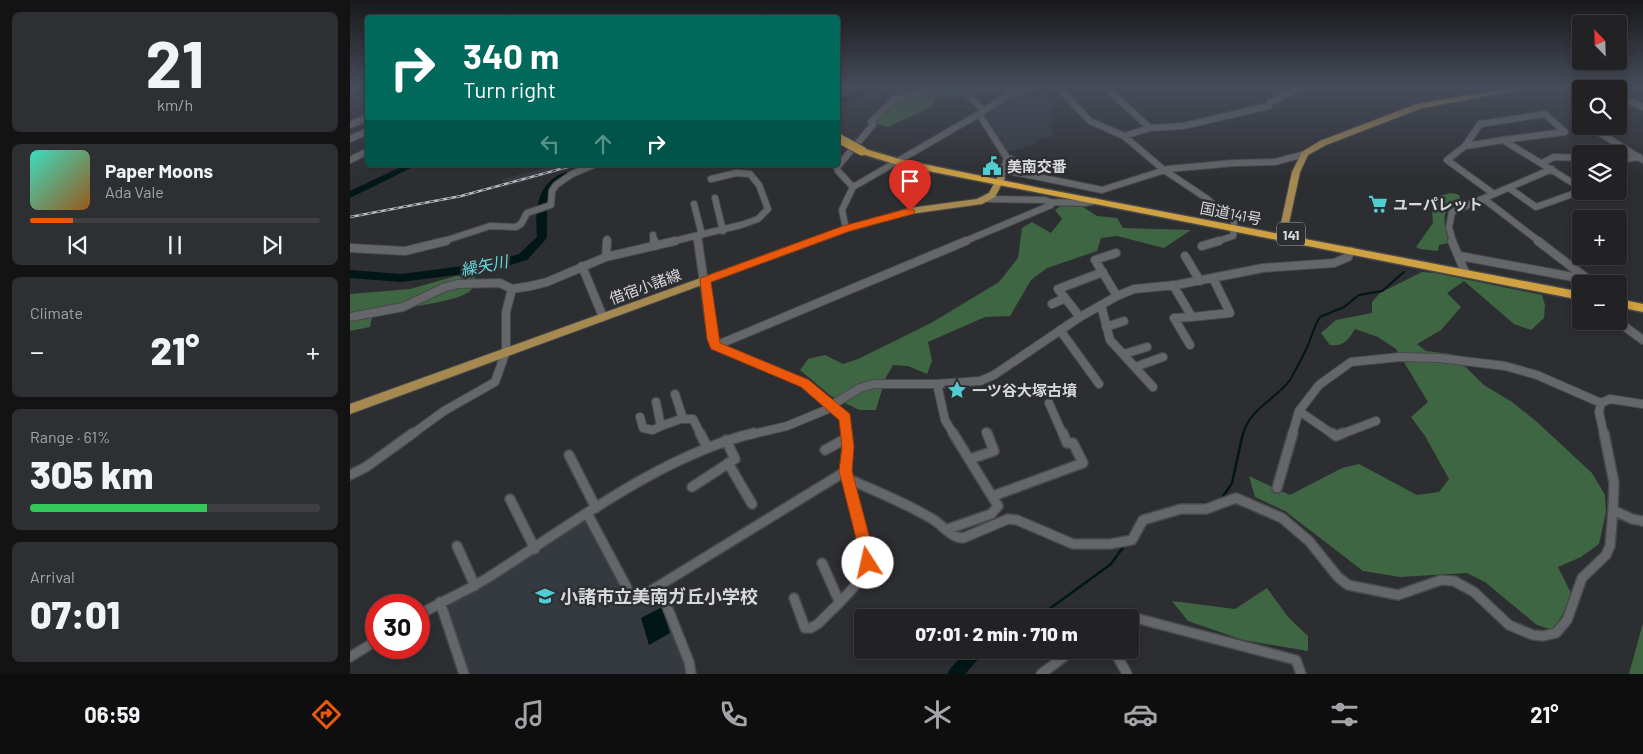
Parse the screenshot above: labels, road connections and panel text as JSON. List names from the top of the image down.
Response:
{
  "streets": {
    "highway": ["国道141号", "141"],
    "main road": ["借宿小諸線"]
  },
  "water": ["繰矢川"],
  "places": {
    "public building": ["美南交番"],
    "supermarket": ["ユーパレット"],
    "place": ["一ツ谷大塚古墳"],
    "school or university": ["小諸市立美南ガ丘小学校"]
  },
  "north": "top left",
  "page": {
    "tile": [
      ["21", "km/h"],
      "Climate",
      ["Range · 61%", "305 km"],
      ["Arrival", "07:01"]
    ],
    "map_buttons": ["+", "−"],
    "turn": ["340 m", "Turn right"],
    "song": ["Paper Moons", "Ada Vale"],
    "heat": ["−", "21°", "+"],
    "limit": "30",
    "trip": "07:01 · 2 min · 710 m",
    "tabs": ["06:59", "21°"]
  }
}
